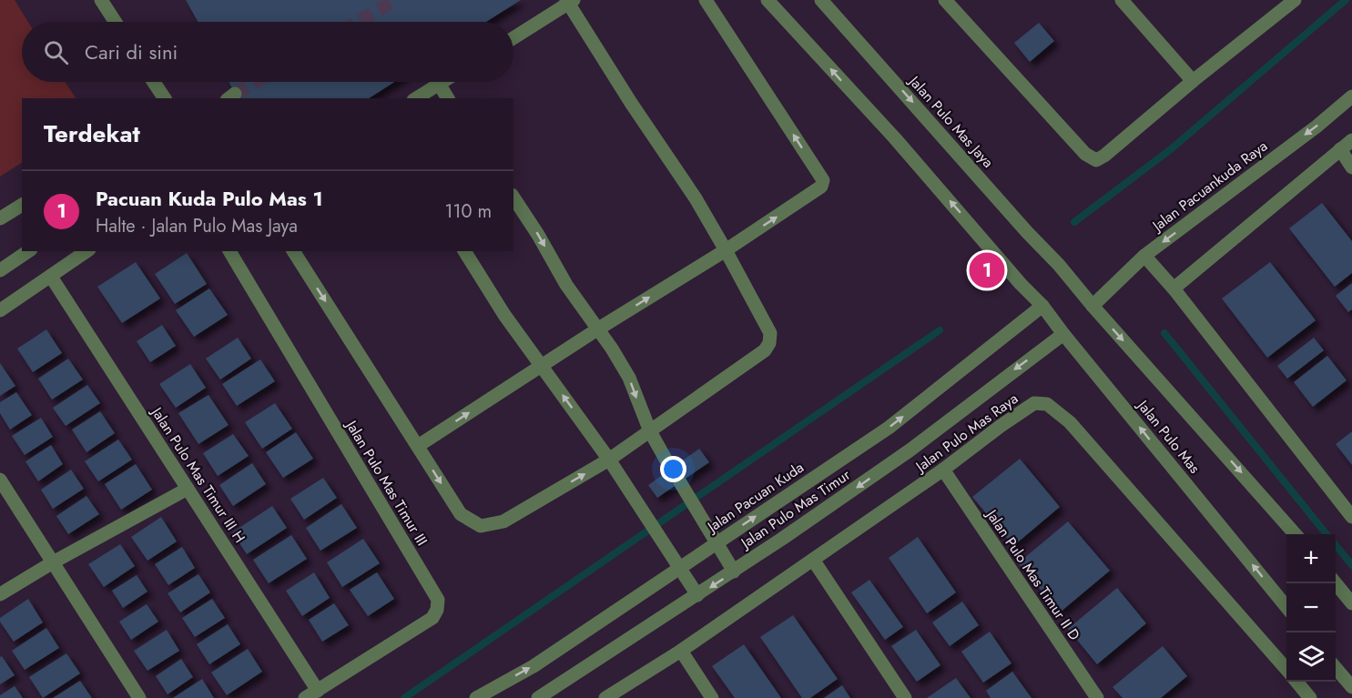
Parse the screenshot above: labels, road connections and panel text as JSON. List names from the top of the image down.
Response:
{
  "streets": {
    "street": [
      "Jalan Pulo Mas Jaya",
      "Jalan Pacuankuda Raya",
      "Jalan Pulo Mas Raya",
      "Jalan Pulo Mas",
      "Jalan Pulo Mas Timur III H",
      "Jalan Pulo Mas Timur III",
      "Jalan Pacuan Kuda",
      "Jalan Pulo Mas Timur",
      "Jalan Pulo Mas Timur II D"
    ]
  },
  "crossings": [
    ["Jalan Pulo Mas Jaya", "Jalan Pulo Mas"],
    ["Jalan Pacuankuda Raya", "Jalan Pulo Mas"],
    ["Jalan Pulo Mas Raya", "Jalan Pulo Mas Timur II D"],
    ["Jalan Pulo Mas", "Jalan Pacuan Kuda"],
    ["Jalan Pulo Mas", "Jalan Pulo Mas Timur"],
    ["Jalan Pulo Mas Timur III H", "Jalan Pulo Mas Timur III"]
  ],
  "one_way": ["Jalan Pulo Mas Jaya", "Jalan Pacuan Kuda", "Jalan Pulo Mas Timur"],
  "page": {
    "search": "Cari di sini",
    "heading": "Terdekat",
    "list": [
      {
        "mark": "1",
        "name": "Pacuan Kuda Pulo Mas 1",
        "note": "Halte · Jalan Pulo Mas Jaya",
        "value": "110 m"
      }
    ],
    "pins": "1",
    "map_buttons": ["+", "−"]
  }
}
